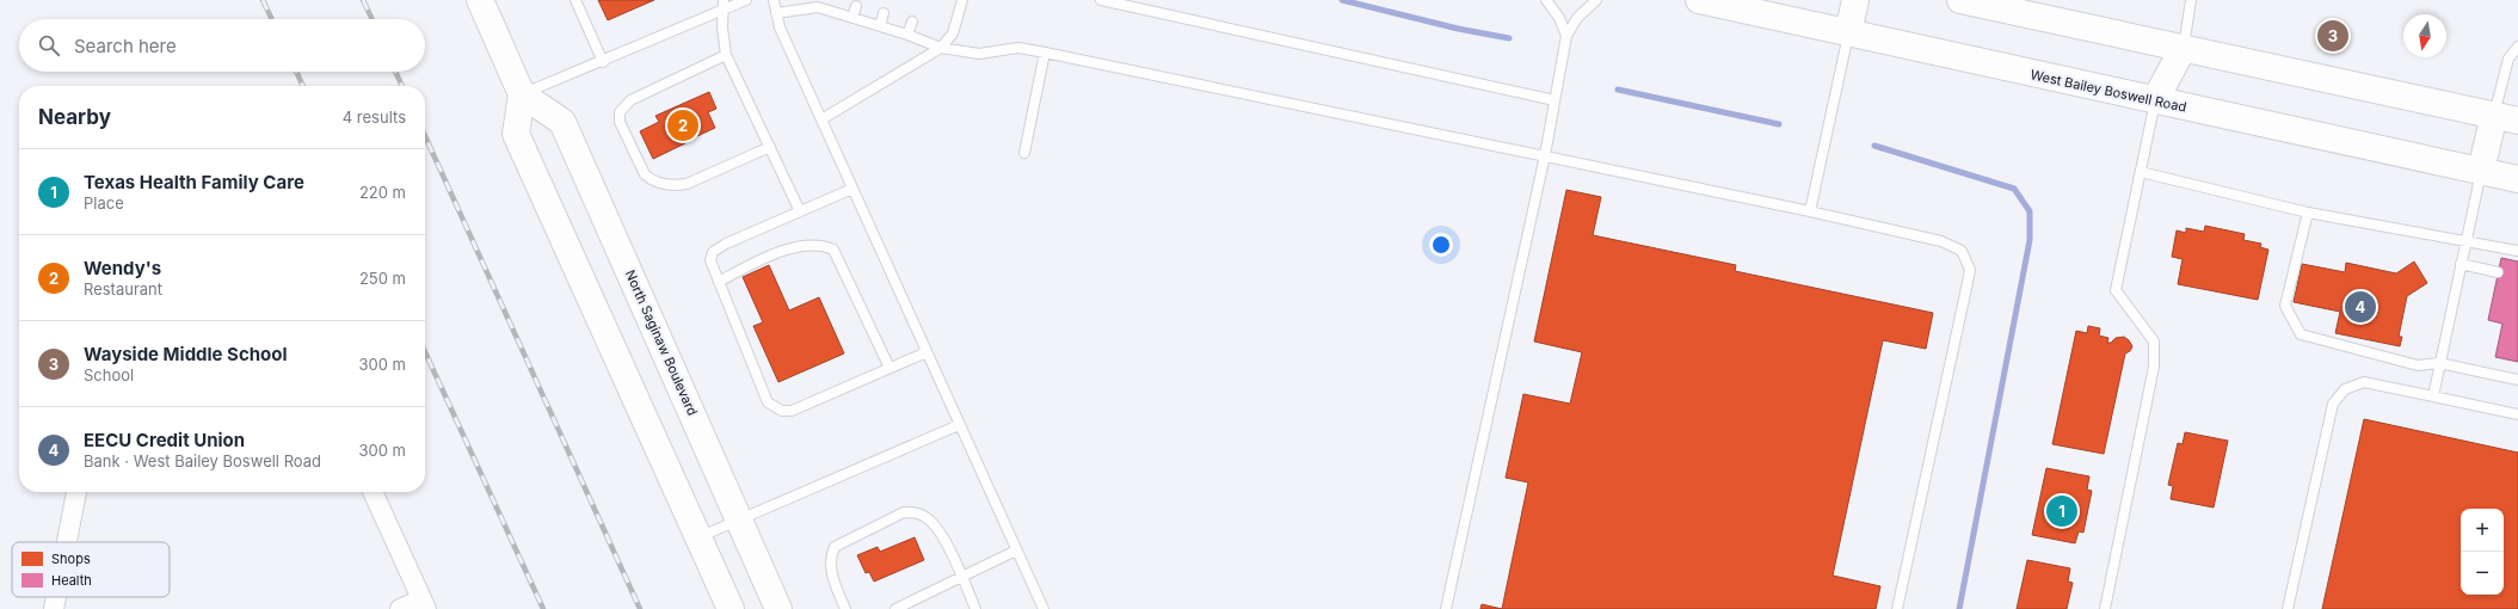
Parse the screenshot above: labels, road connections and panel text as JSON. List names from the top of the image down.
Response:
{
  "streets": {
    "main road": ["West Bailey Boswell Road", "North Saginaw Boulevard"]
  },
  "legend": ["Shops", "Health"],
  "north": "bottom",
  "page": {
    "pins": [
      "3",
      "2",
      "4",
      "1"
    ],
    "search": "Search here",
    "heading": ["Nearby", "4 results"],
    "list": [
      {
        "mark": "1",
        "name": "Texas Health Family Care",
        "note": "Place",
        "value": "220 m"
      },
      {
        "mark": "2",
        "name": "Wendy's",
        "note": "Restaurant",
        "value": "250 m"
      },
      {
        "mark": "3",
        "name": "Wayside Middle School",
        "note": "School",
        "value": "300 m"
      },
      {
        "mark": "4",
        "name": "EECU Credit Union",
        "note": "Bank · West Bailey Boswell Road",
        "value": "300 m"
      }
    ],
    "map_buttons": ["+", "−"]
  }
}
